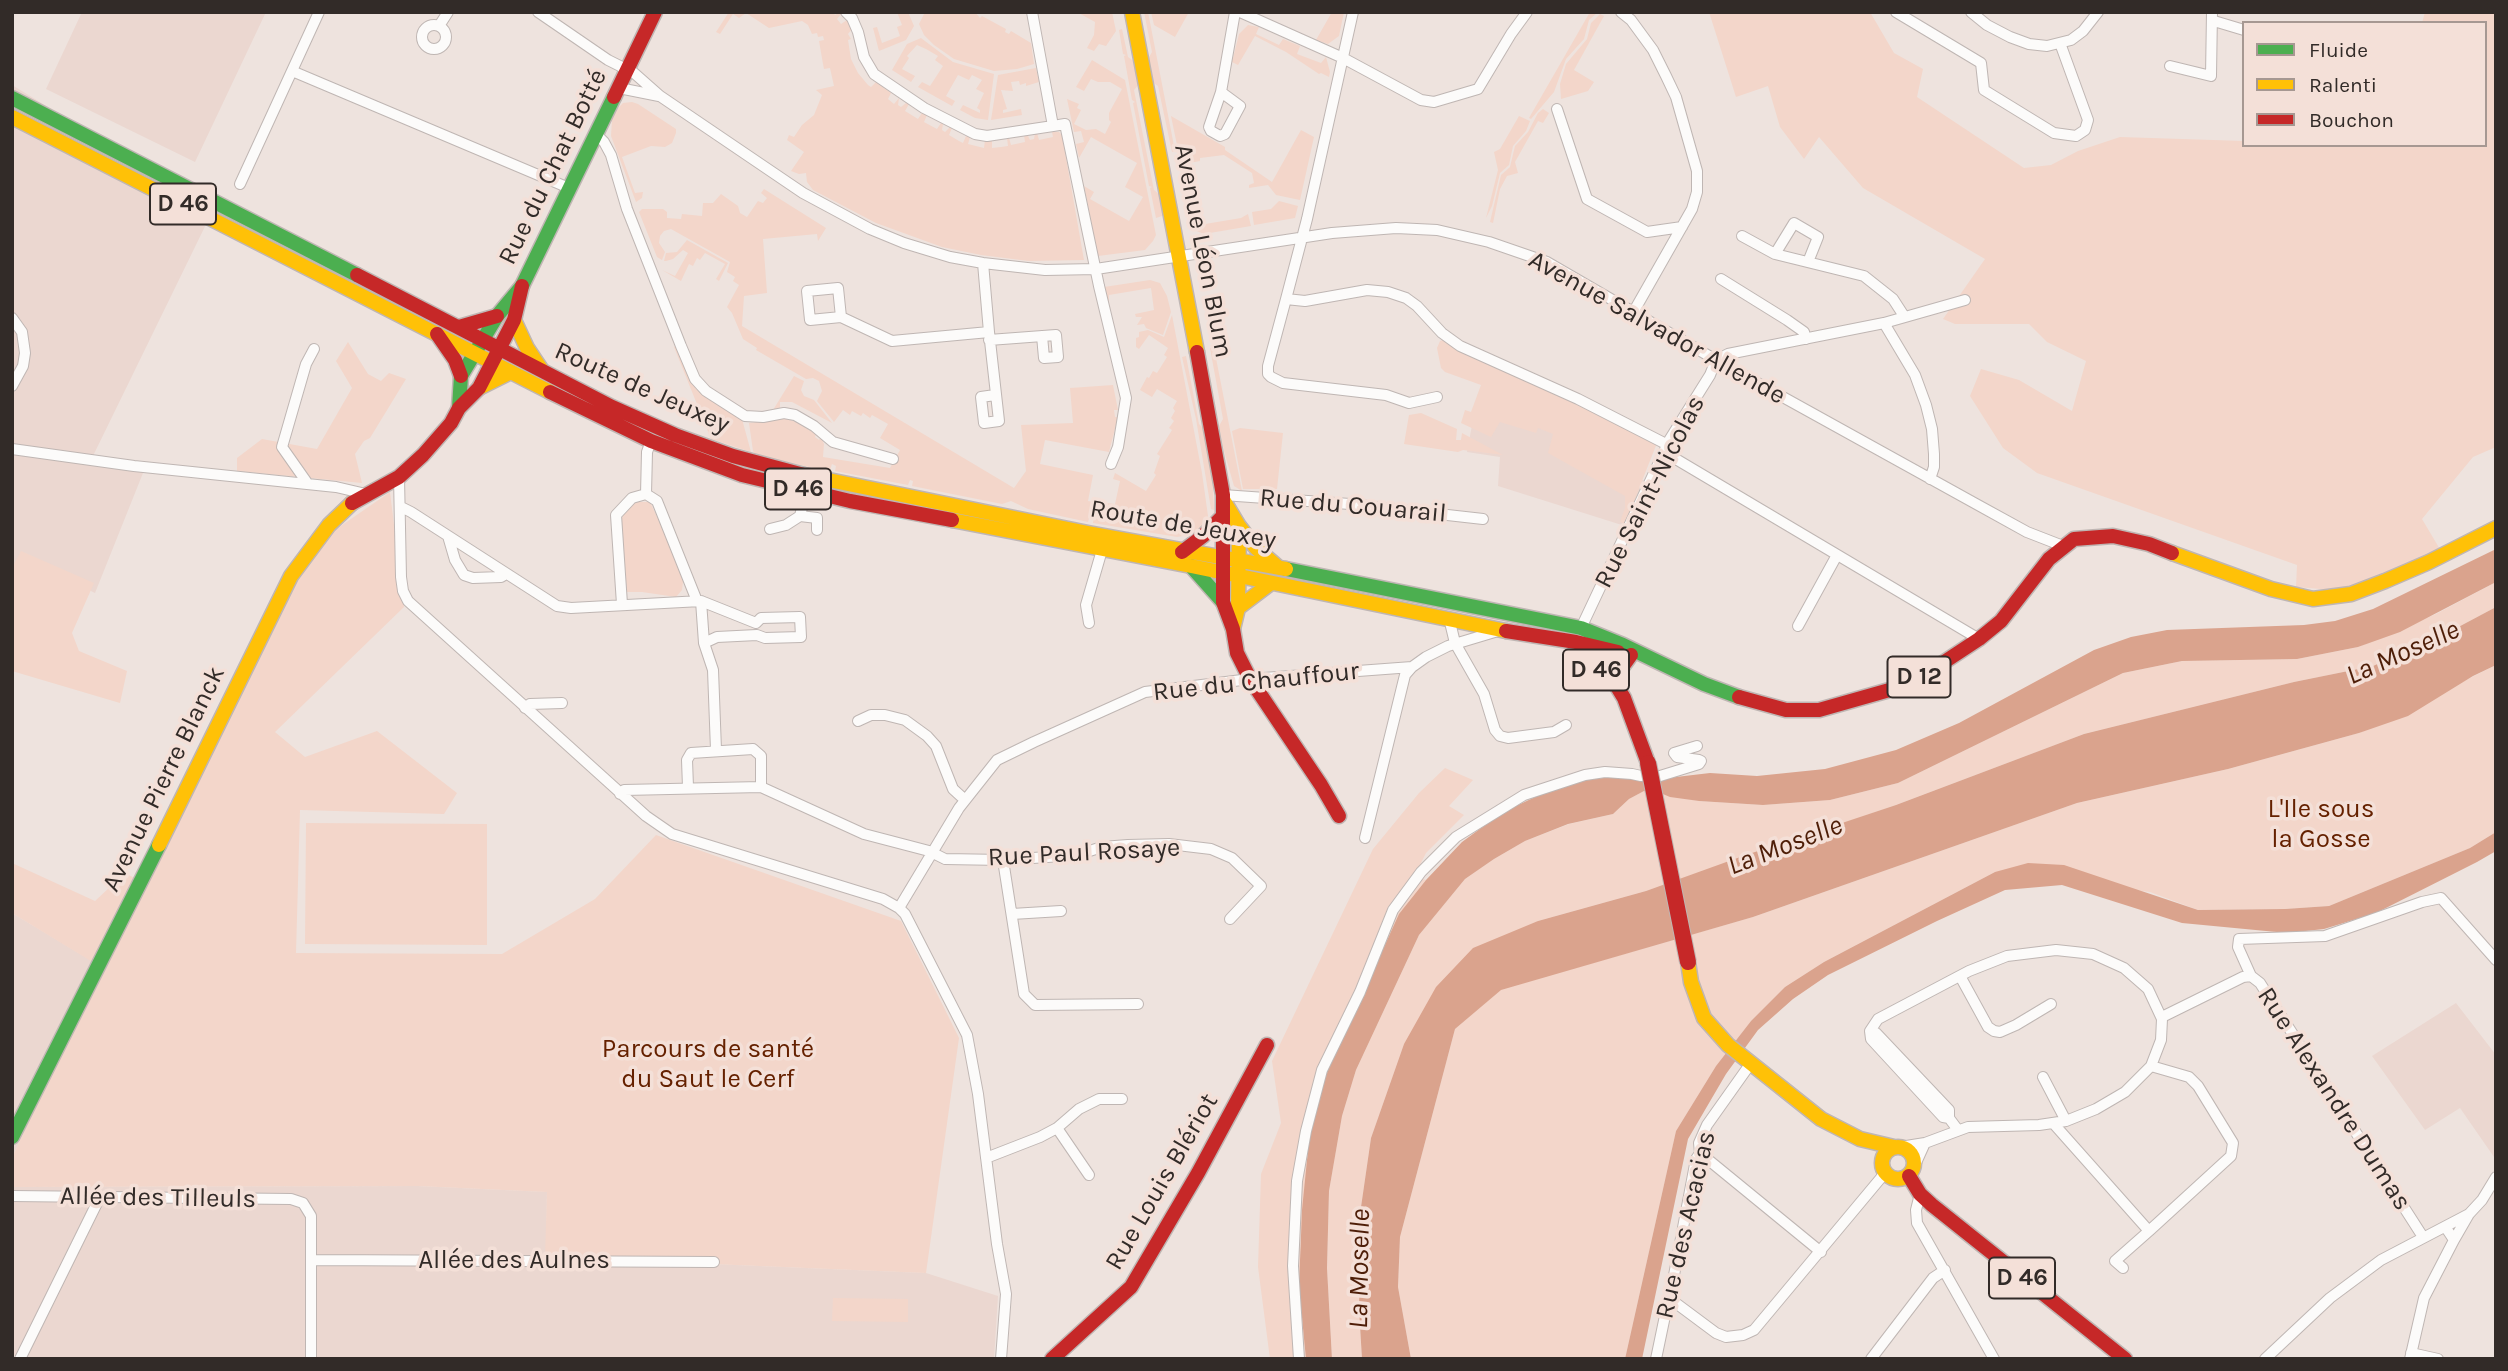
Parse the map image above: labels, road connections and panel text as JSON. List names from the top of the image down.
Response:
{
  "streets": {
    "main road": [
      "Rue du Chat Botté",
      "D 46",
      "Avenue Léon Blum",
      "Route de Jeuxey",
      "D 12",
      "Avenue Pierre Blanck",
      "Rue Louis Blériot"
    ],
    "street": [
      "Avenue Salvador Allende",
      "Rue Saint-Nicolas",
      "Rue du Couarail",
      "Rue du Chauffour",
      "Rue Paul Rosaye",
      "Rue Alexandre Dumas",
      "Allée des Tilleuls",
      "Rue des Acacias",
      "Allée des Aulnes"
    ]
  },
  "crossings": [
    ["Rue du Chat Botté", "Avenue Salvador Allende"],
    ["Rue du Chat Botté", "Route de Jeuxey"],
    ["Rue du Chat Botté", "Avenue Pierre Blanck"],
    ["D 46", "Route de Jeuxey"],
    ["D 46", "Rue Saint-Nicolas"],
    ["D 46", "D 12"],
    ["D 46", "Rue des Acacias"],
    ["Avenue Léon Blum", "Avenue Salvador Allende"],
    ["Avenue Léon Blum", "Route de Jeuxey"],
    ["Avenue Léon Blum", "Rue du Couarail"],
    ["Avenue Salvador Allende", "Rue Saint-Nicolas"],
    ["Avenue Salvador Allende", "D 12"],
    ["Rue Saint-Nicolas", "D 12"],
    ["Rue du Chauffour", "Rue Paul Rosaye"],
    ["Allée des Tilleuls", "Allée des Aulnes"]
  ],
  "water": ["La Moselle"],
  "parks": ["L'Ile sous la Gosse", "Parcours de santé du Saut le Cerf"],
  "legend": ["Fluide", "Ralenti", "Bouchon"]
}
